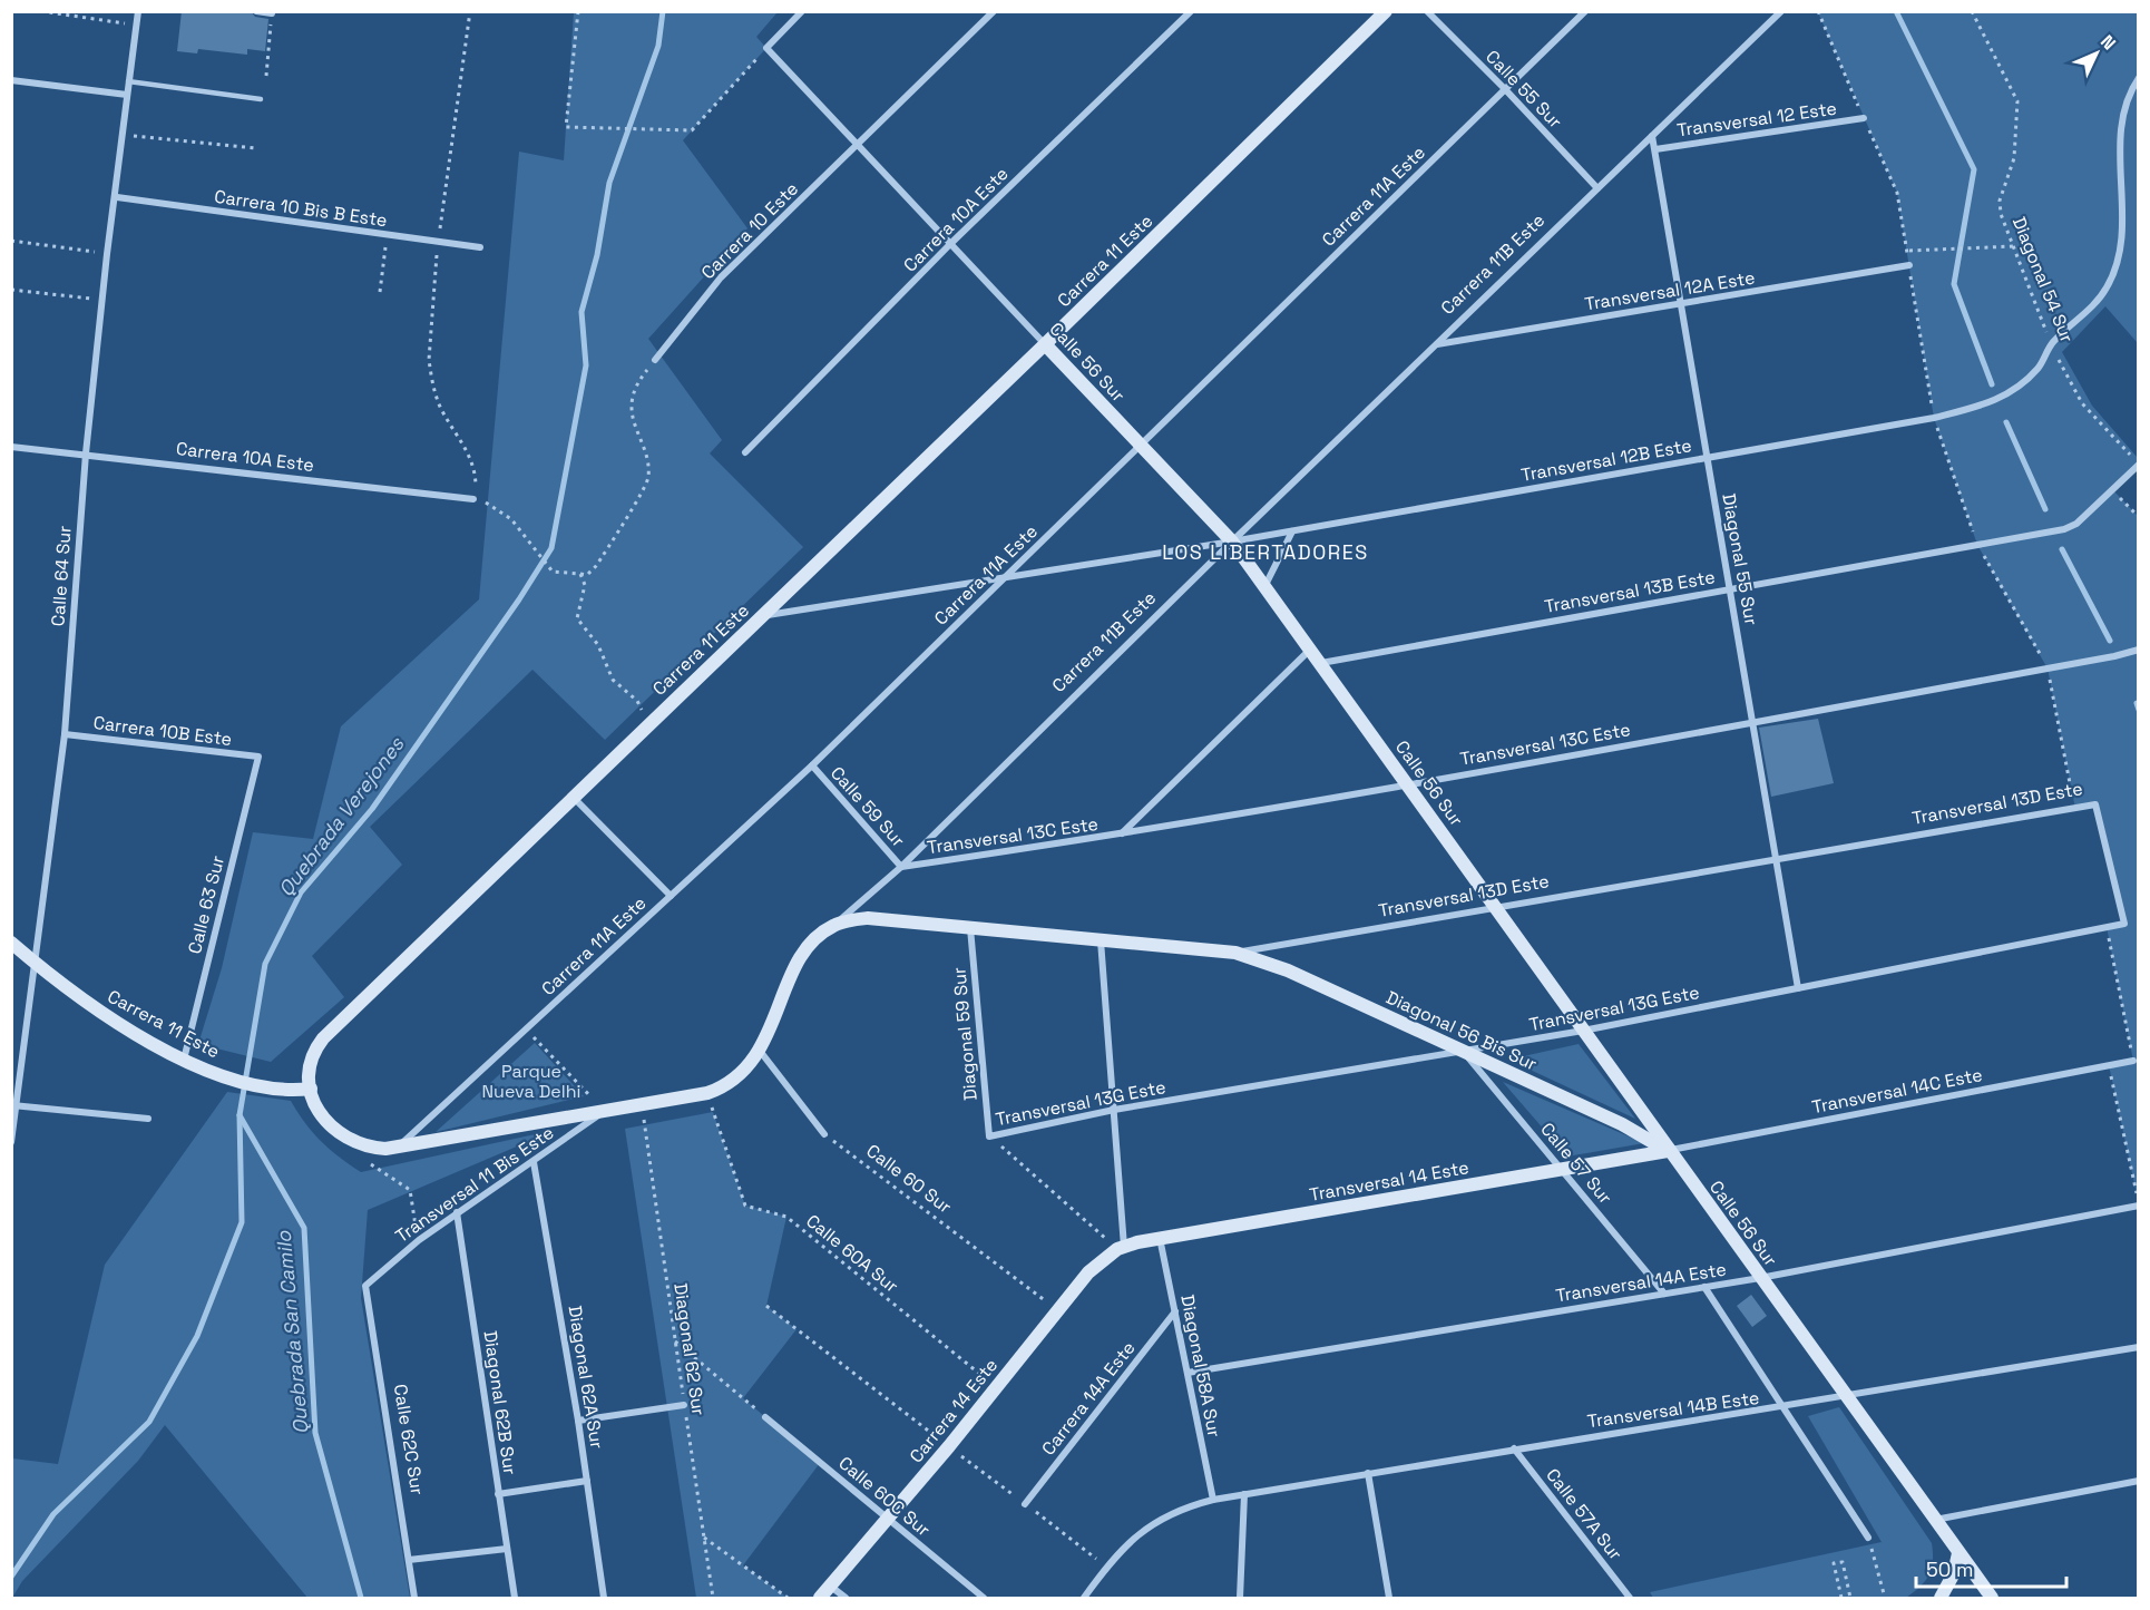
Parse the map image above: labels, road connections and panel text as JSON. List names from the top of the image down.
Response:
{
  "streets": {
    "street": [
      "Calle 55 Sur",
      "Transversal 12 Este",
      "Carrera 11A Este",
      "Carrera 10 Bis B Este",
      "Carrera 10A Este",
      "Carrera 10 Este",
      "Carrera 11 Este",
      "Carrera 11B Este",
      "Transversal 12A Este",
      "Calle 56 Sur",
      "Transversal 12B Este",
      "Diagonal 55 Sur",
      "Calle 64 Sur",
      "Transversal 13B Este",
      "Carrera 10B Este",
      "Transversal 13C Este",
      "Transversal 13D Este",
      "Calle 59 Sur",
      "Calle 63 Sur",
      "Transversal 13G Este",
      "Diagonal 56 Bis Sur",
      "Diagonal 59 Sur",
      "Transversal 14C Este",
      "Calle 57 Sur",
      "Transversal 14 Este",
      "Transversal 11 Bis Este",
      "Transversal 14A Este",
      "Diagonal 58A Sur",
      "Diagonal 62A Sur",
      "Carrera 14A Este",
      "Diagonal 62B Sur",
      "Transversal 14B Este",
      "Carrera 14 Este",
      "Calle 62C Sur",
      "Calle 60C Sur",
      "Calle 57A Sur"
    ],
    "path": [
      "Diagonal 54 Sur",
      "Calle 60 Sur",
      "Calle 60A Sur",
      "Diagonal 62 Sur"
    ]
  },
  "crossings": [
    ["Calle 55 Sur", "Carrera 11A Este"],
    ["Calle 55 Sur", "Carrera 11B Este"],
    ["Transversal 12 Este", "Diagonal 55 Sur"],
    ["Carrera 11A Este", "Carrera 11B Este"],
    ["Carrera 11A Este", "Calle 56 Sur"],
    ["Carrera 11A Este", "Transversal 12B Este"],
    ["Carrera 11A Este", "Calle 59 Sur"],
    ["Carrera 10 Bis B Este", "Calle 64 Sur"],
    ["Carrera 10A Este", "Calle 56 Sur"],
    ["Carrera 10A Este", "Calle 64 Sur"],
    ["Carrera 10 Este", "Calle 56 Sur"],
    ["Carrera 11 Este", "Calle 56 Sur"],
    ["Carrera 11 Este", "Calle 64 Sur"],
    ["Carrera 11 Este", "Calle 63 Sur"],
    ["Carrera 11B Este", "Transversal 12A Este"],
    ["Carrera 11B Este", "Calle 56 Sur"],
    ["Carrera 11B Este", "Transversal 12B Este"],
    ["Carrera 11B Este", "Diagonal 55 Sur"],
    ["Carrera 11B Este", "Transversal 13C Este"],
    ["Carrera 11B Este", "Transversal 13D Este"],
    ["Carrera 11B Este", "Calle 59 Sur"],
    ["Carrera 11B Este", "Transversal 11 Bis Este"],
    ["Carrera 11B Este", "Calle 60A Sur"],
    ["Carrera 11B Este", "Diagonal 62 Sur"],
    ["Diagonal 54 Sur", "Transversal 12B Este"],
    ["Transversal 12A Este", "Diagonal 55 Sur"],
    ["Calle 56 Sur", "Transversal 12B Este"],
    ["Calle 56 Sur", "Transversal 13B Este"],
    ["Calle 56 Sur", "Transversal 13C Este"],
    ["Calle 56 Sur", "Transversal 13D Este"],
    ["Calle 56 Sur", "Transversal 13G Este"],
    ["Calle 56 Sur", "Diagonal 56 Bis Sur"],
    ["Calle 56 Sur", "Transversal 14C Este"],
    ["Calle 56 Sur", "Transversal 14 Este"],
    ["Calle 56 Sur", "Transversal 14A Este"],
    ["Calle 56 Sur", "Transversal 14B Este"],
    ["Transversal 12B Este", "Diagonal 55 Sur"],
    ["Diagonal 55 Sur", "Transversal 13B Este"],
    ["Diagonal 55 Sur", "Transversal 13C Este"],
    ["Diagonal 55 Sur", "Transversal 13D Este"],
    ["Diagonal 55 Sur", "Transversal 13G Este"],
    ["Calle 64 Sur", "Carrera 10B Este"],
    ["Carrera 10B Este", "Calle 63 Sur"],
    ["Transversal 13C Este", "Calle 59 Sur"],
    ["Transversal 13D Este", "Transversal 13G Este"],
    ["Transversal 13D Este", "Diagonal 56 Bis Sur"],
    ["Transversal 13D Este", "Diagonal 59 Sur"],
    ["Transversal 13G Este", "Diagonal 56 Bis Sur"],
    ["Transversal 13G Este", "Diagonal 59 Sur"],
    ["Transversal 13G Este", "Calle 57 Sur"],
    ["Diagonal 56 Bis Sur", "Transversal 14C Este"],
    ["Diagonal 56 Bis Sur", "Calle 57 Sur"],
    ["Diagonal 56 Bis Sur", "Transversal 14 Este"],
    ["Transversal 14C Este", "Transversal 14 Este"],
    ["Calle 57 Sur", "Transversal 14 Este"],
    ["Calle 57 Sur", "Transversal 14A Este"],
    ["Calle 60 Sur", "Carrera 14 Este"],
    ["Transversal 14 Este", "Diagonal 58A Sur"],
    ["Transversal 14 Este", "Carrera 14 Este"],
    ["Transversal 11 Bis Este", "Diagonal 62A Sur"],
    ["Transversal 11 Bis Este", "Diagonal 62B Sur"],
    ["Transversal 11 Bis Este", "Calle 62C Sur"],
    ["Calle 60A Sur", "Carrera 14 Este"],
    ["Transversal 14A Este", "Diagonal 58A Sur"],
    ["Diagonal 58A Sur", "Carrera 14A Este"],
    ["Diagonal 58A Sur", "Transversal 14B Este"],
    ["Transversal 14B Este", "Calle 57A Sur"],
    ["Carrera 14 Este", "Calle 60C Sur"]
  ],
  "districts": ["LOS LIBERTADORES"],
  "water": ["Quebrada Verejones", "Quebrada San Camilo"],
  "parks": ["Parque Nueva Delhi"],
  "scale_bar": "50 m",
  "north": "top right"
}
